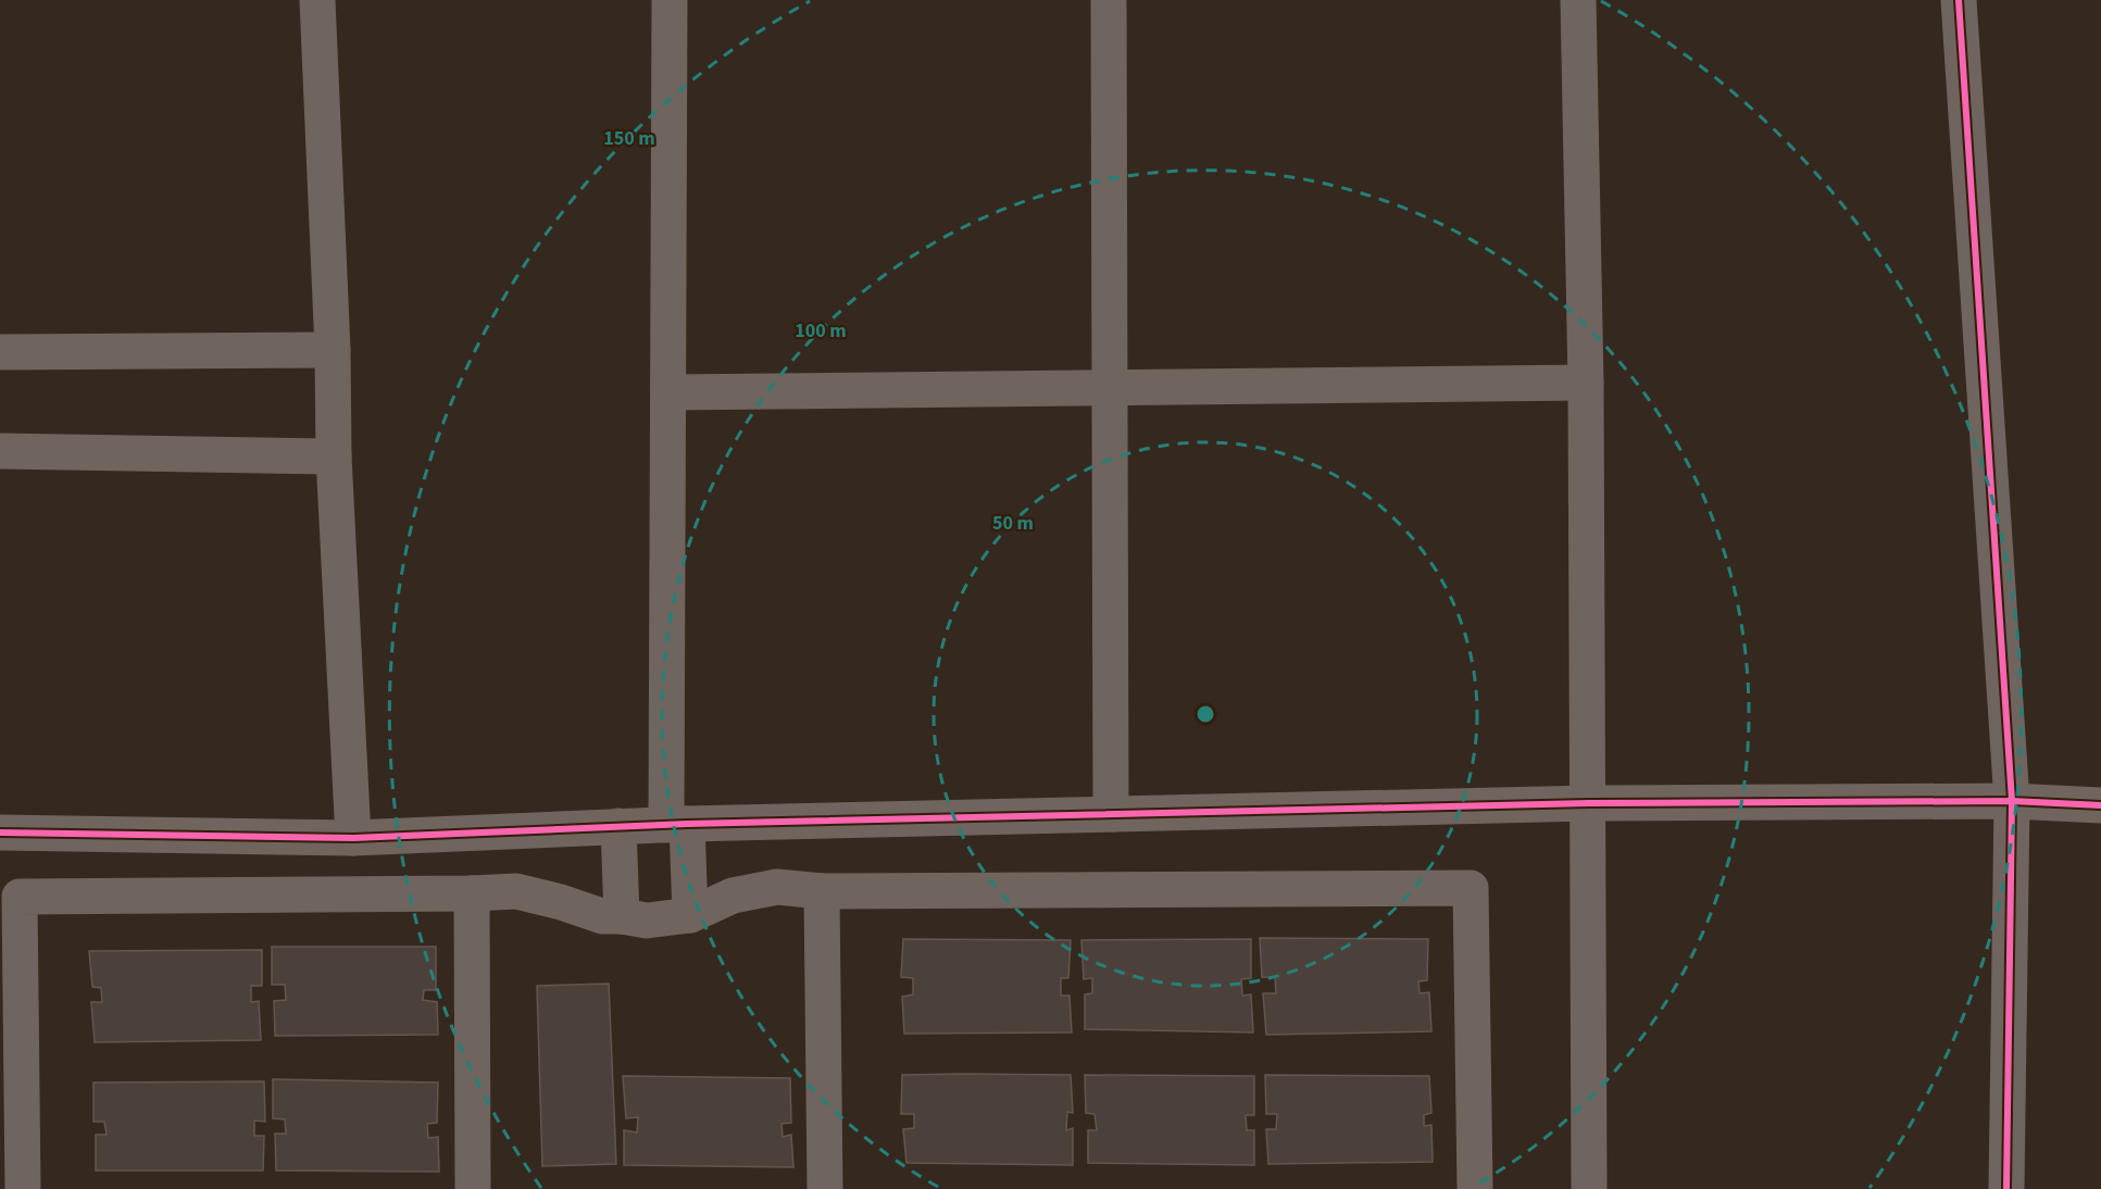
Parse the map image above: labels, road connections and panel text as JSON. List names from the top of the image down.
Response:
{
  "rings": ["150 m", "100 m", "50 m"]
}
